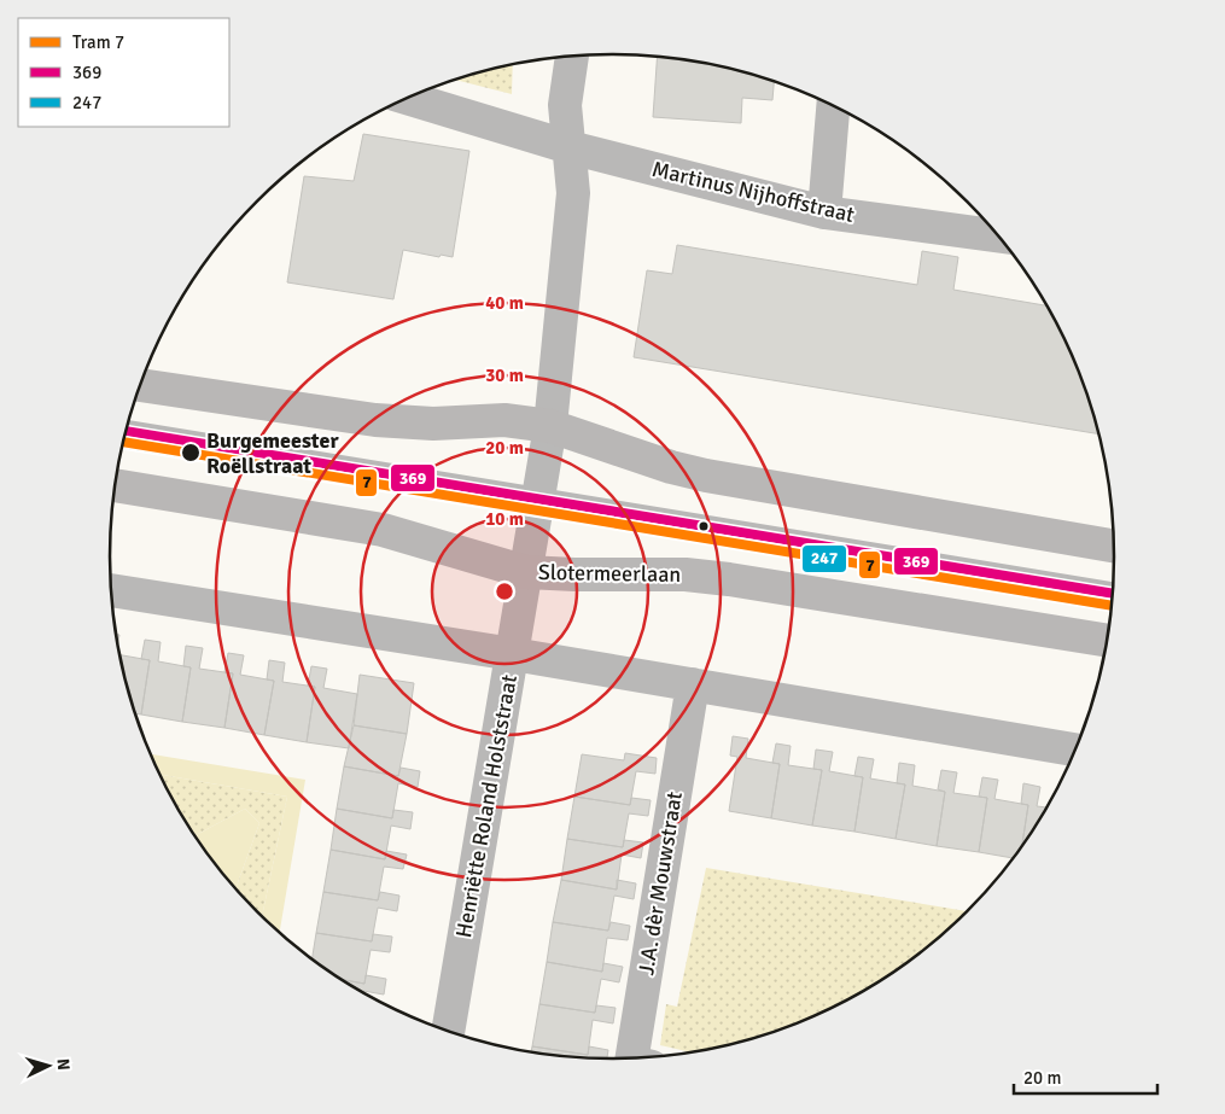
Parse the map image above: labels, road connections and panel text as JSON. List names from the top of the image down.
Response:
{
  "streets": {
    "main road": ["Slotermeerlaan"],
    "street": ["Martinus Nijhoffstraat", "Henriëtte Roland Holststraat", "J.A. dèr Mouwstraat"]
  },
  "crossings": [
    ["Martinus Nijhoffstraat", "Henriëtte Roland Holststraat"],
    ["Slotermeerlaan", "Henriëtte Roland Holststraat"]
  ],
  "places": ["Burgemeester Roëllstraat"],
  "lines": ["transit line 369", "tram line 7", "transit line 247"],
  "legend": ["Tram 7", "369", "247"],
  "scale_bar": "20 m",
  "north": "right",
  "rings": [
    "40 m",
    "30 m",
    "20 m",
    "10 m"
  ]
}
